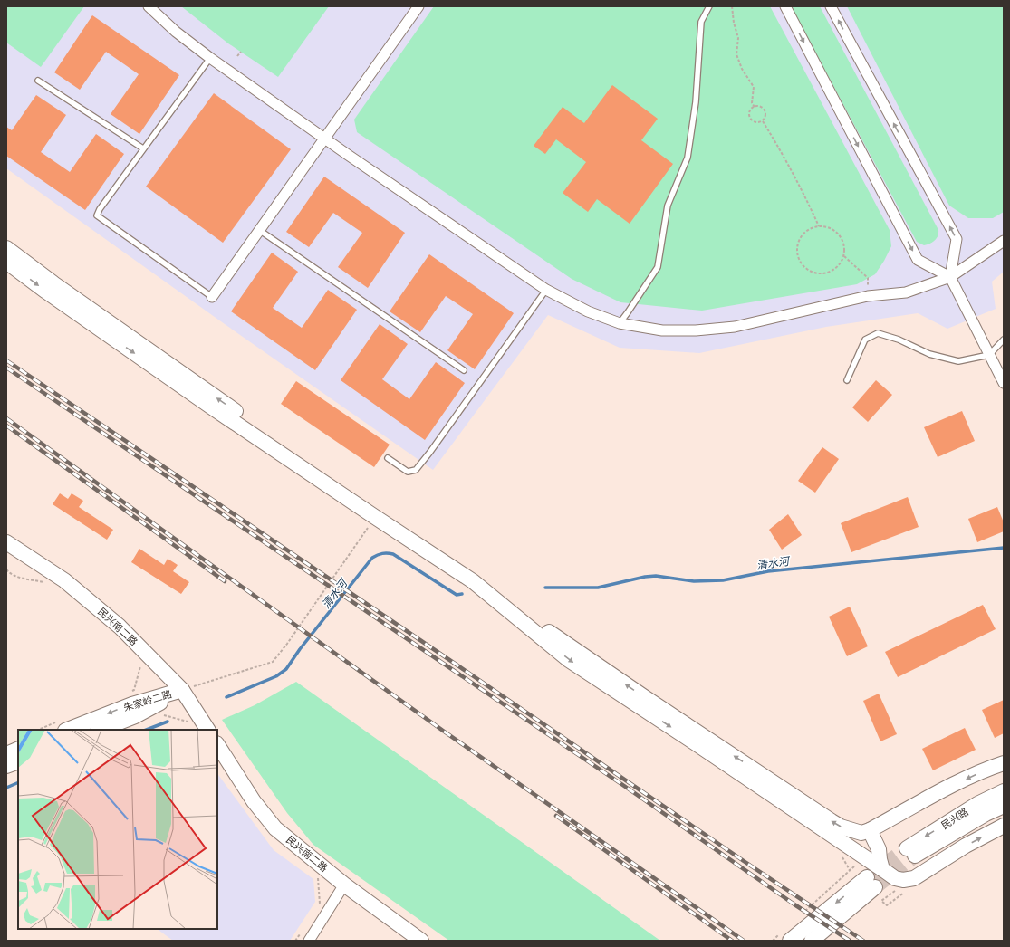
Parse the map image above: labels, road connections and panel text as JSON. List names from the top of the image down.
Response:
{
  "streets": {
    "street": ["民兴南二路", "朱家岭二路", "民兴路"]
  },
  "crossings": [
    ["民兴南二路", "朱家岭二路"]
  ],
  "water": ["清水河"]
}
